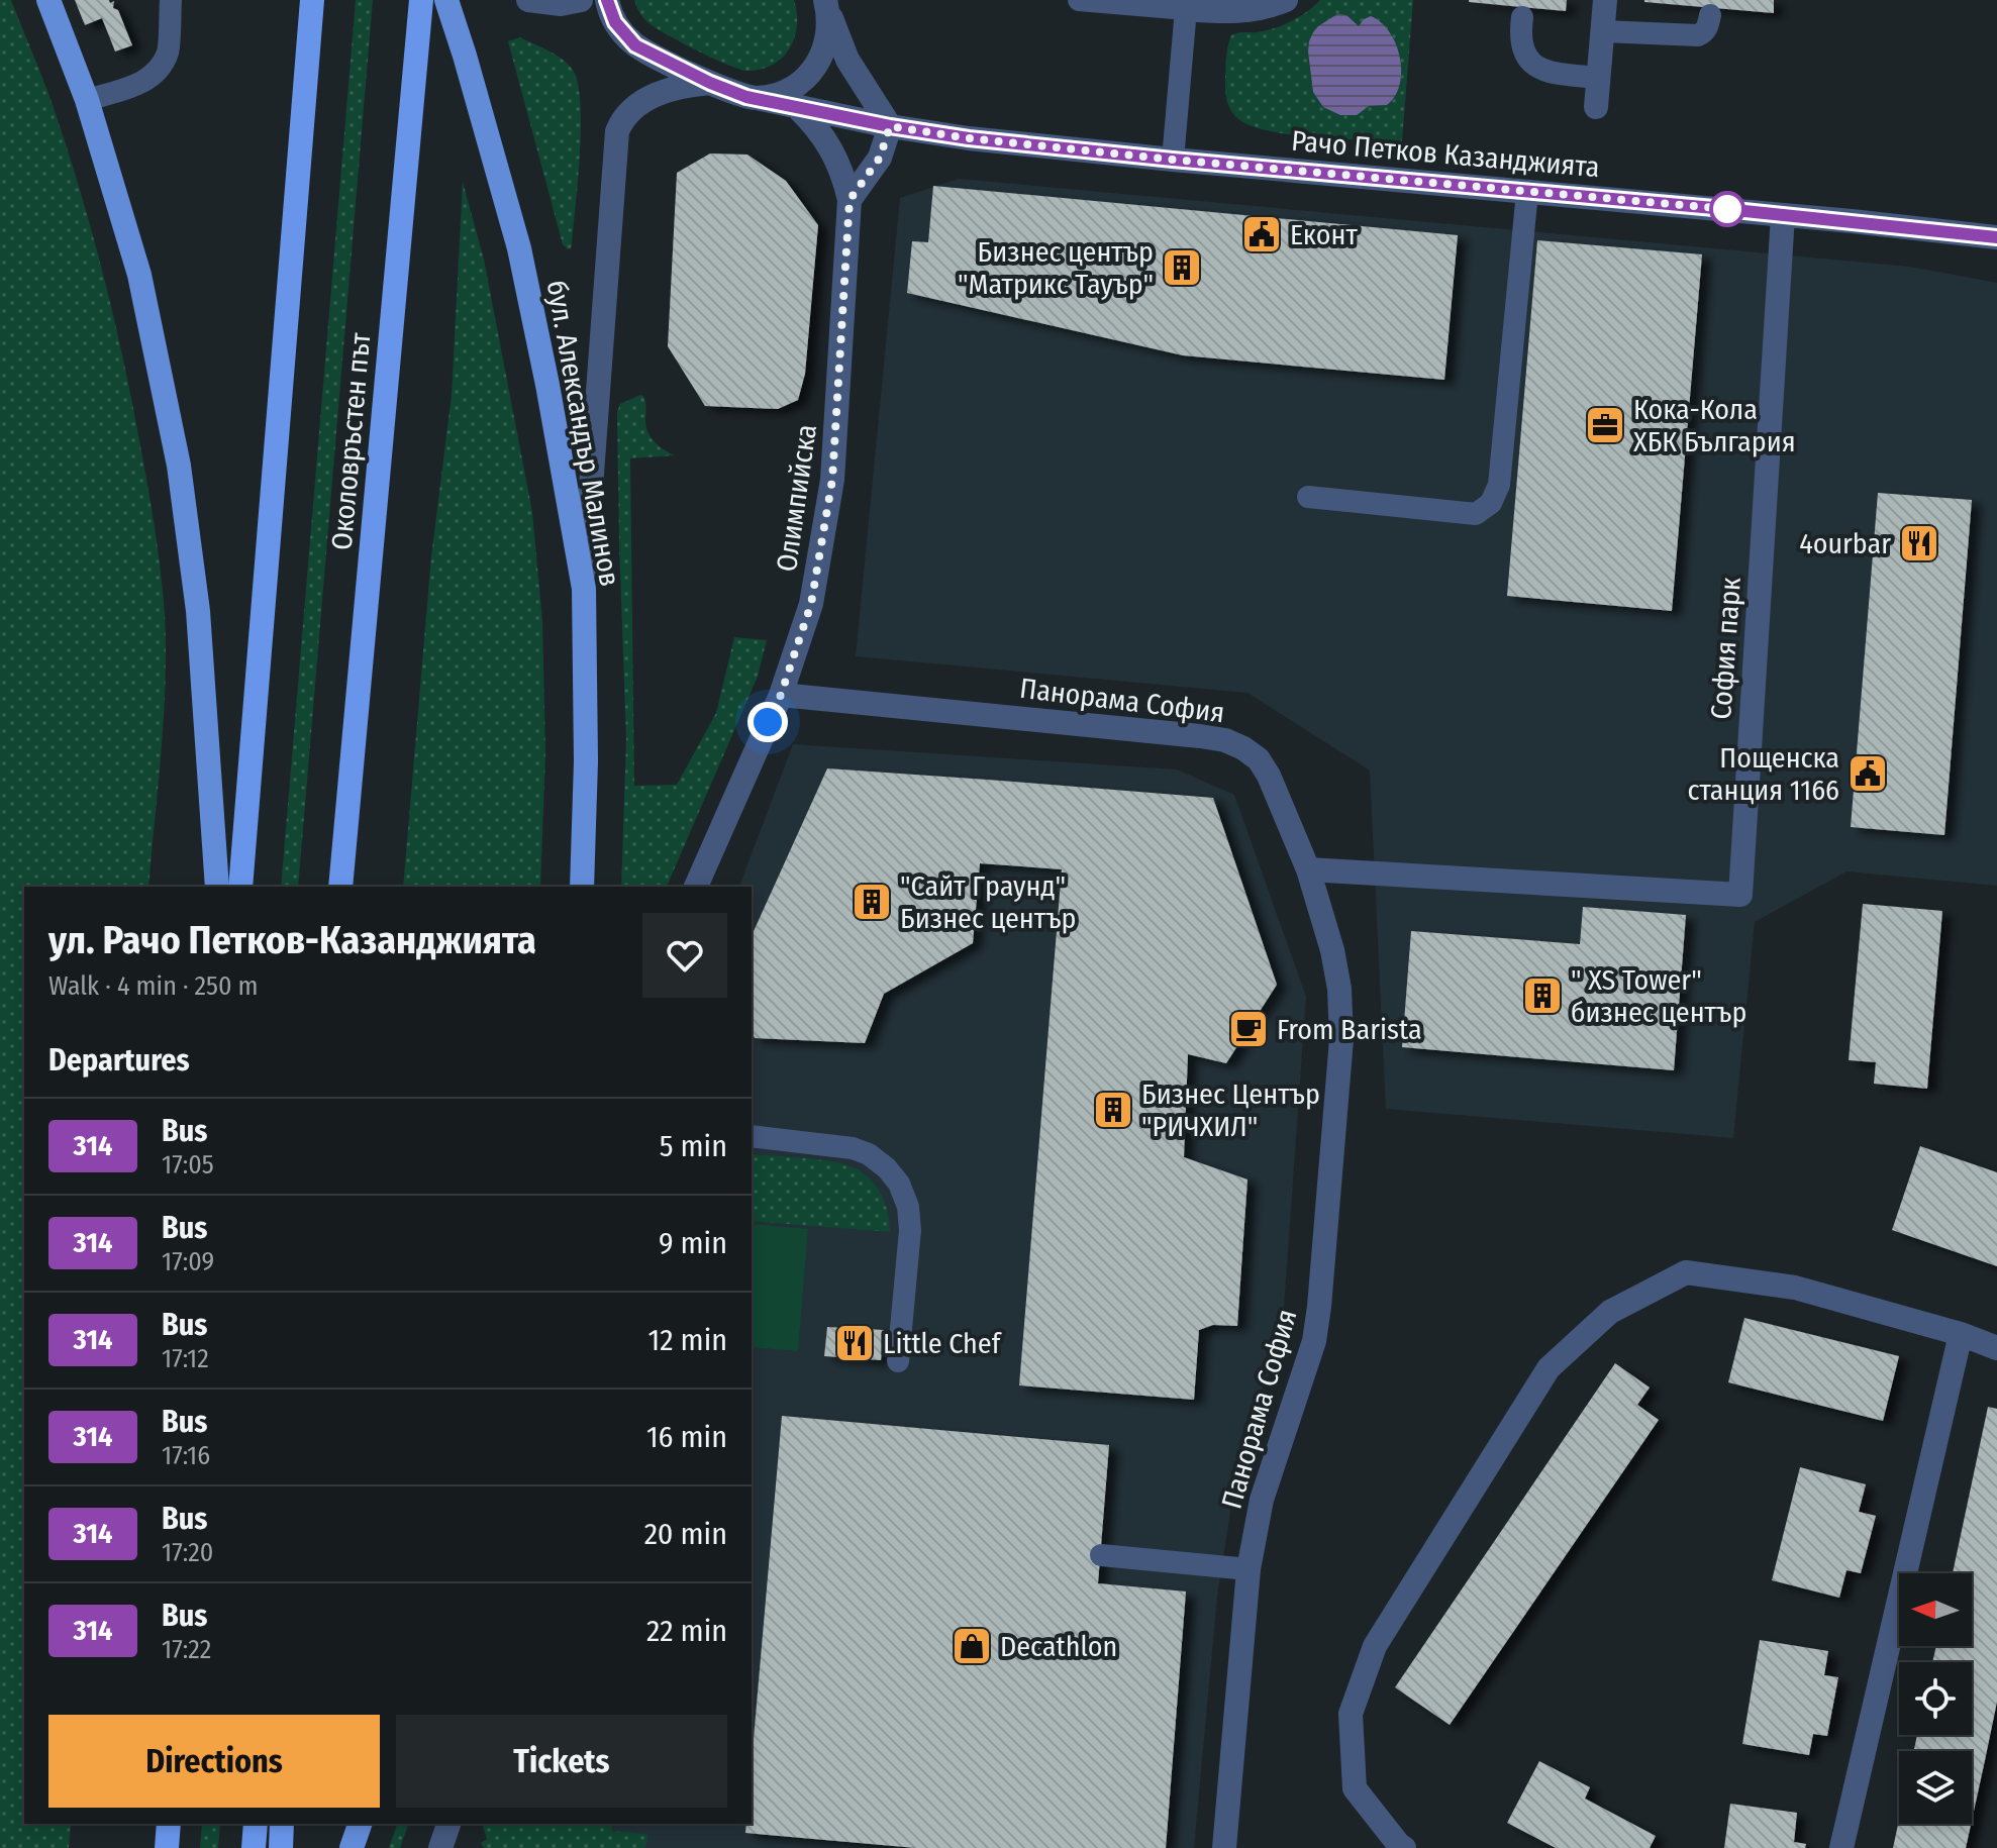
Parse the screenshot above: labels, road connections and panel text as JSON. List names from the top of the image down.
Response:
{
  "streets": {
    "highway": ["Околовръстен път"],
    "main road": ["бул. Александър Малинов"],
    "street": [
      "Рачо Петков Казанджията",
      "Олимпийска",
      "София парк",
      "Панорама София"
    ]
  },
  "crossings": [
    ["Рачо Петков Казанджията", "Олимпийска"],
    ["Рачо Петков Казанджията", "София парк"],
    ["Олимпийска", "Панорама София"],
    ["София парк", "Панорама София"]
  ],
  "places": {
    "public building": ["Еконт", "Пощенска станция 1166"],
    "building": [
      "Бизнес център \"Матрикс Тауър\"",
      "\"Сайт Граунд\" Бизнес център",
      "\" XS Tower\" бизнес център",
      "Бизнес Център \"РИЧХИЛ\""
    ],
    "office": ["Кока-Кола ХБК България"],
    "restaurant": ["4ourbar", "Little Chef"],
    "cafe": ["From Barista"],
    "shop": ["Decathlon"]
  },
  "lines": ["bus line 314"],
  "north": "left",
  "page": {
    "heading": [
      ["ул. Рачо Петков-Казанджията", "Walk · 4 min · 250 m"],
      "Departures"
    ],
    "list": [
      {
        "mark": "314",
        "name": "Bus",
        "note": "17:05",
        "value": "5 min"
      },
      {
        "mark": "314",
        "name": "Bus",
        "note": "17:09",
        "value": "9 min"
      },
      {
        "mark": "314",
        "name": "Bus",
        "note": "17:12",
        "value": "12 min"
      },
      {
        "mark": "314",
        "name": "Bus",
        "note": "17:16",
        "value": "16 min"
      },
      {
        "mark": "314",
        "name": "Bus",
        "note": "17:20",
        "value": "20 min"
      },
      {
        "mark": "314",
        "name": "Bus",
        "note": "17:22",
        "value": "22 min"
      }
    ],
    "buttons": ["Directions", "Tickets"]
  }
}
